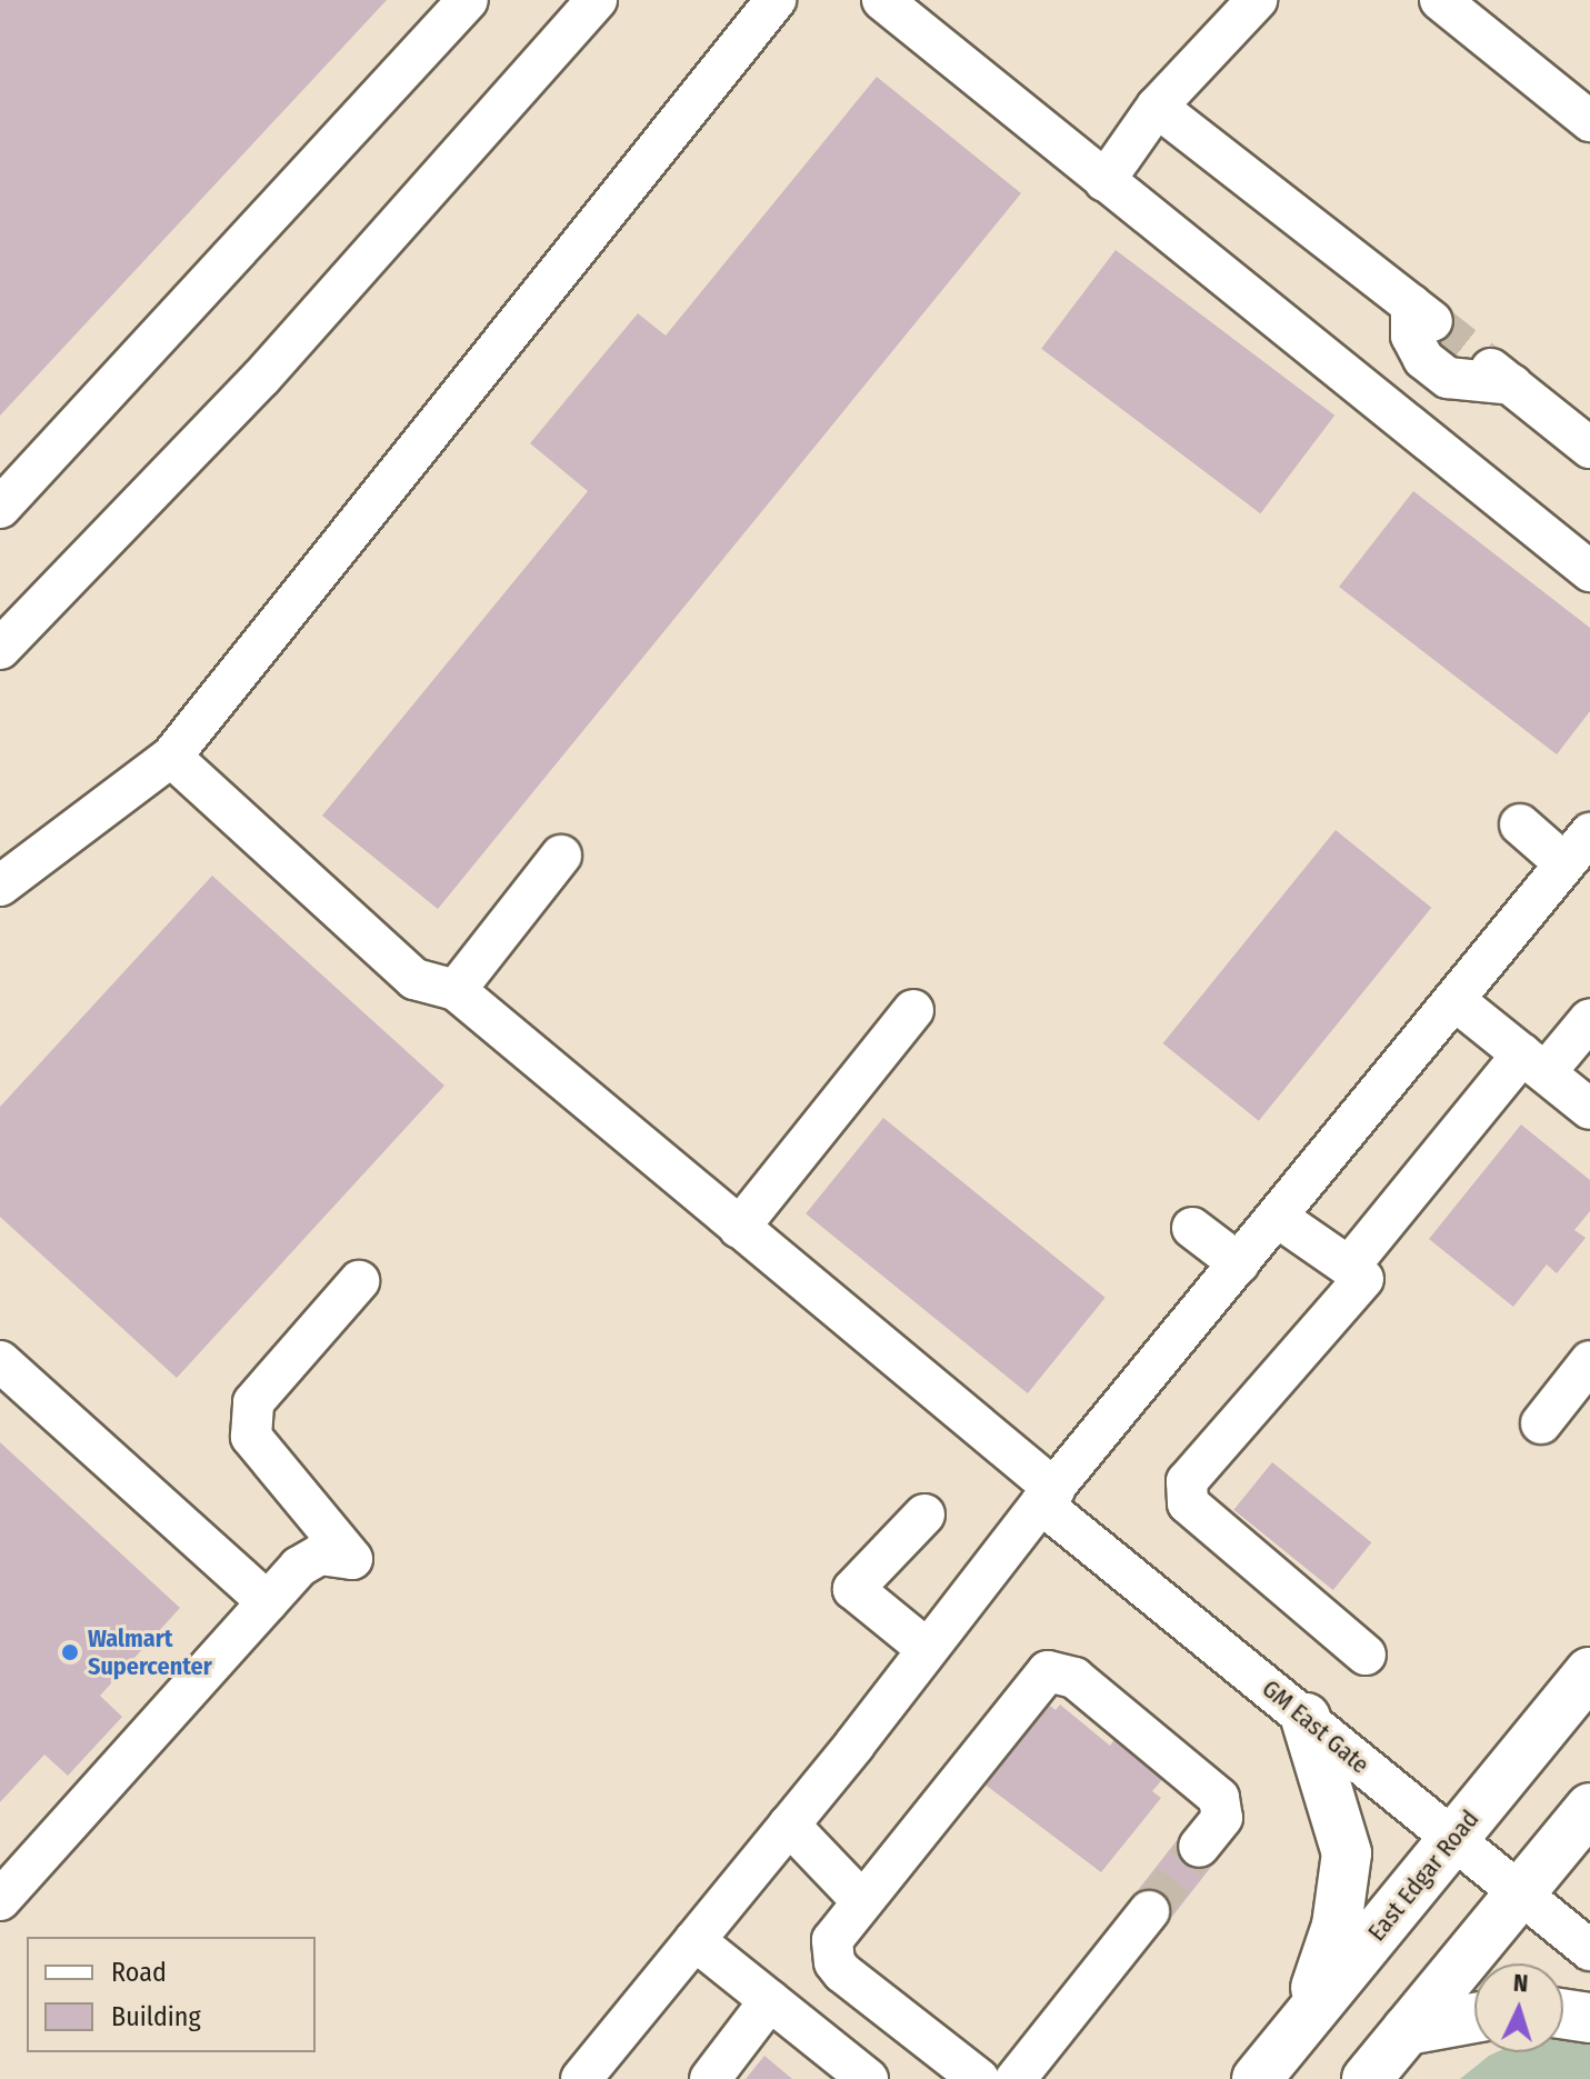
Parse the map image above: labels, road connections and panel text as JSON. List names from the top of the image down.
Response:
{
  "streets": {
    "highway": ["East Edgar Road"],
    "lane": ["GM East Gate"]
  },
  "crossings": [
    ["GM East Gate", "East Edgar Road"]
  ],
  "places": ["Walmart Supercenter"],
  "legend": ["Road", "Building"],
  "north": "top"
}
